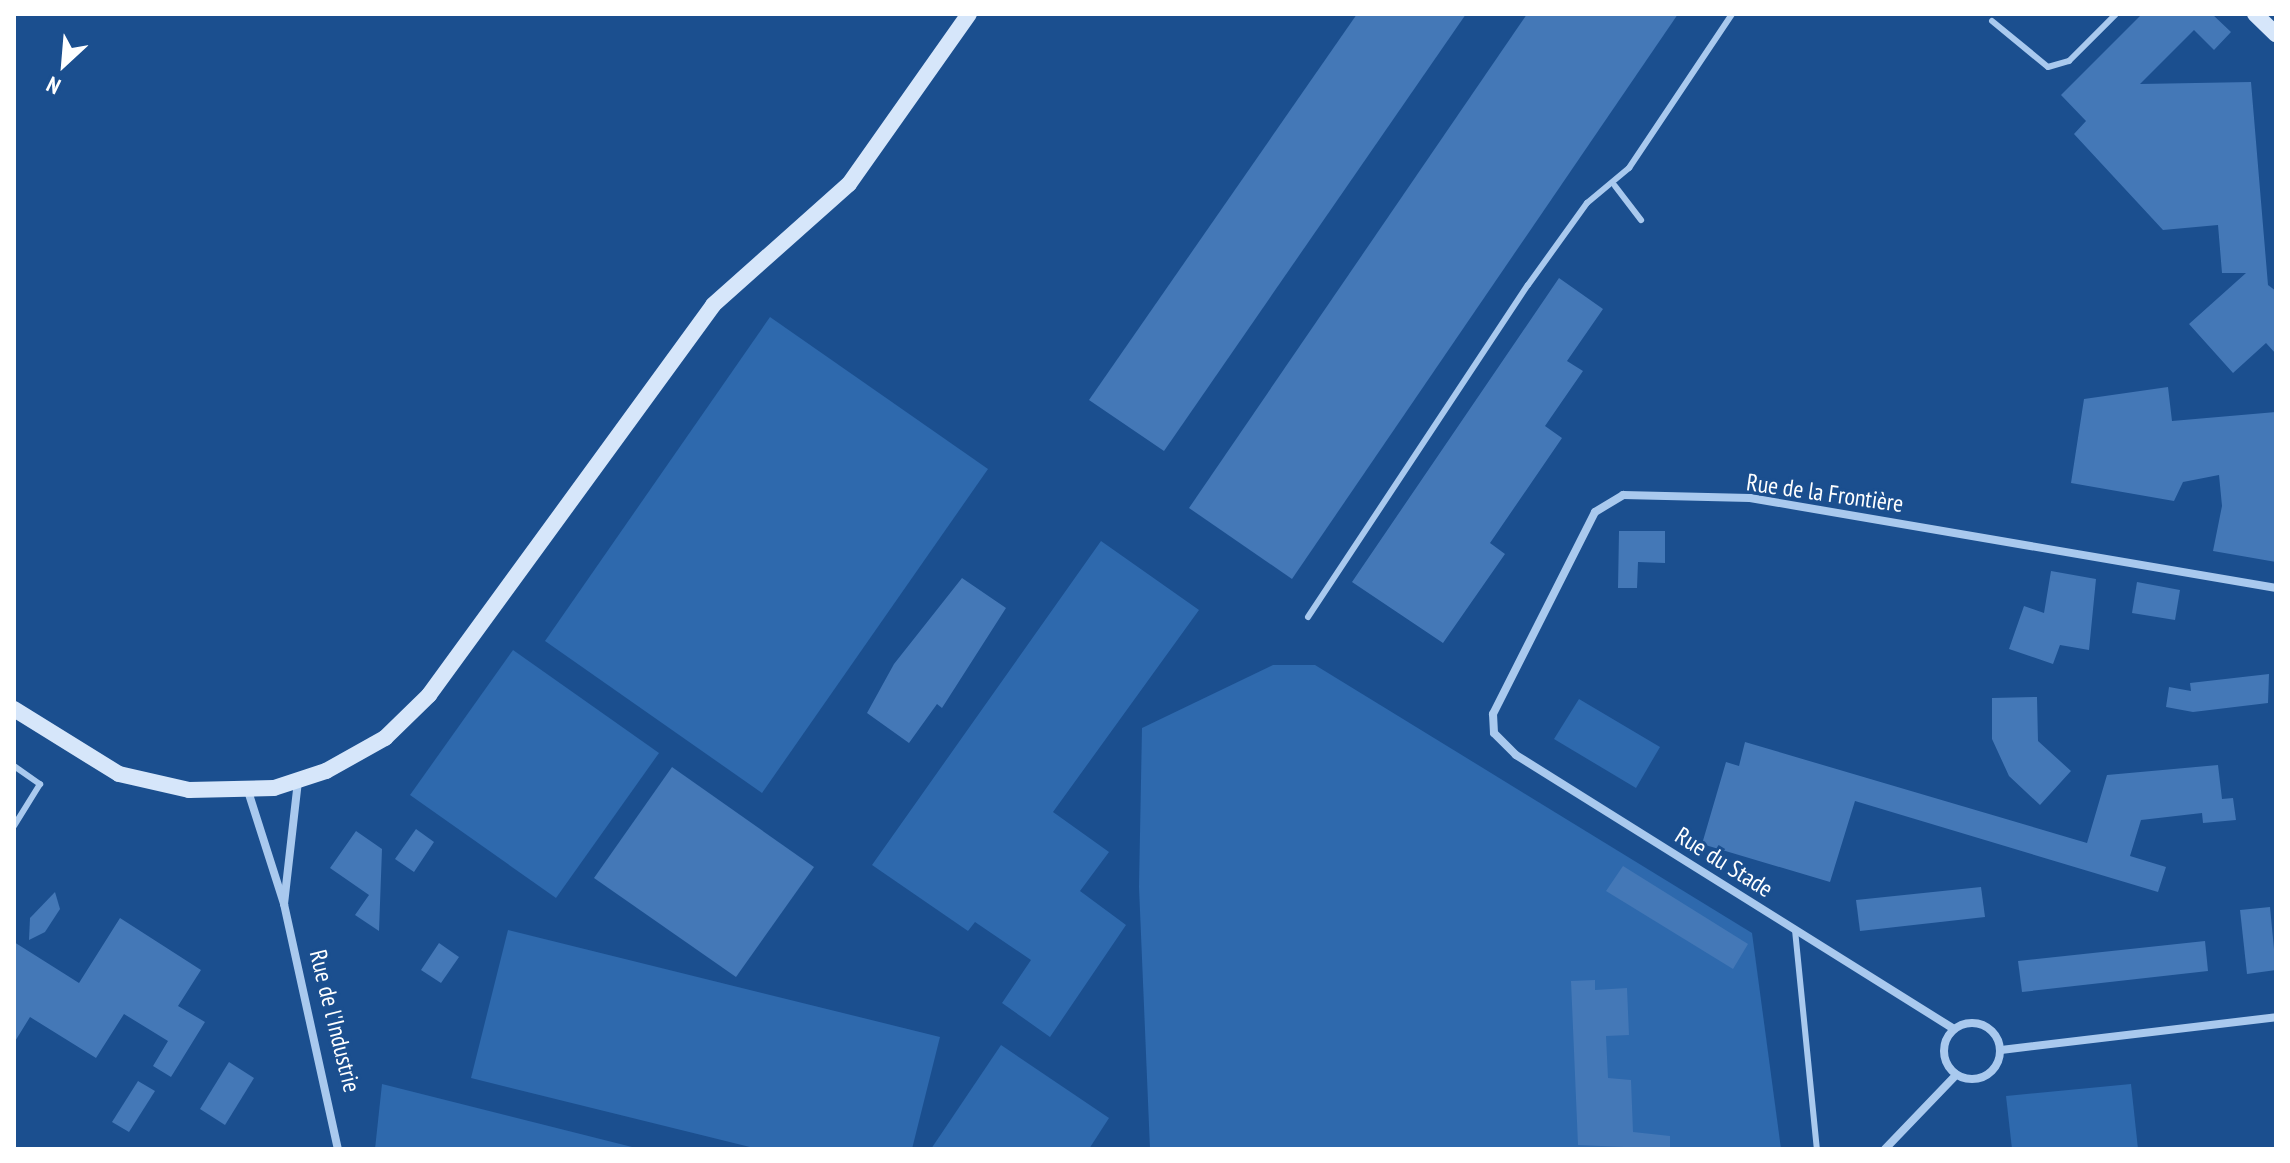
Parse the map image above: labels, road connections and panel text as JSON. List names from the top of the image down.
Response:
{
  "streets": {
    "street": ["Rue de la Frontière", "Rue du Stade", "Rue de l'Industrie"]
  },
  "crossings": [
    ["Rue de la Frontière", "Rue du Stade"]
  ],
  "north": "bottom left"
}
